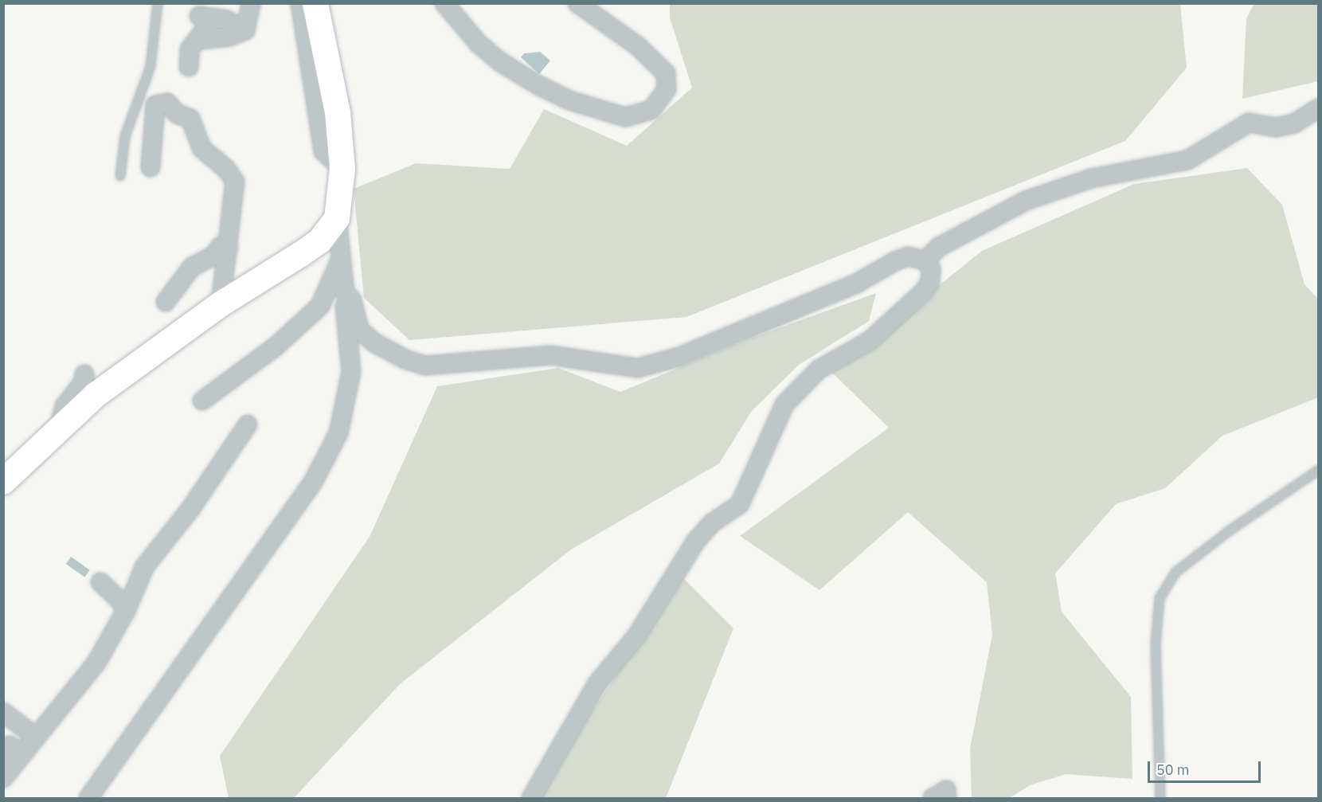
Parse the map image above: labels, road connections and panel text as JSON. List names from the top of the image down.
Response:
{
  "scale_bar": "50 m"
}
